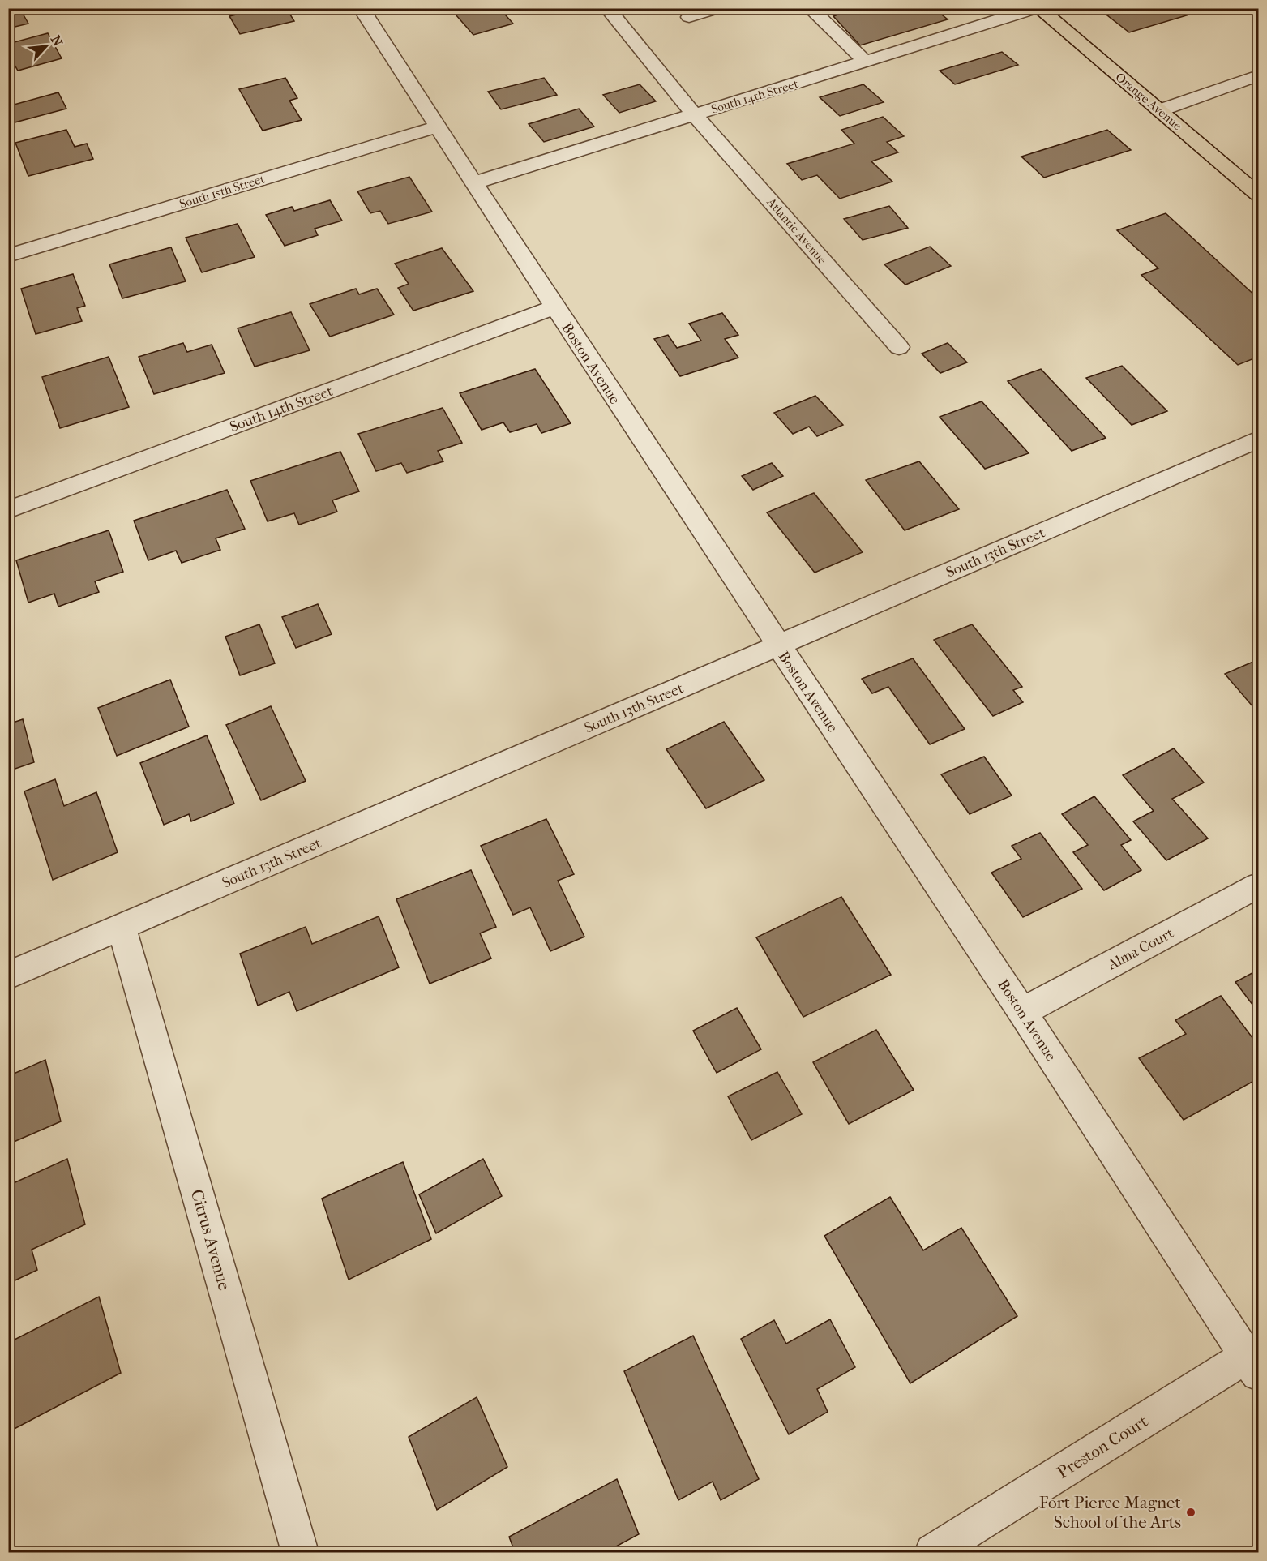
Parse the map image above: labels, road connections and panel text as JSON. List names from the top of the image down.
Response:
{
  "streets": {
    "main road": ["Orange Avenue"],
    "street": [
      "South 14th Street",
      "South 15th Street",
      "Atlantic Avenue",
      "Boston Avenue",
      "South 13th Street",
      "Alma Court",
      "Citrus Avenue",
      "Preston Court"
    ]
  },
  "crossings": [
    ["South 14th Street", "Orange Avenue"],
    ["South 14th Street", "Atlantic Avenue"],
    ["South 14th Street", "Boston Avenue"],
    ["South 15th Street", "Boston Avenue"],
    ["Boston Avenue", "South 13th Street"],
    ["Boston Avenue", "Alma Court"],
    ["Boston Avenue", "Preston Court"],
    ["South 13th Street", "Citrus Avenue"]
  ],
  "places": ["Fort Pierce Magnet School of the Arts"],
  "north": "top right"
}
